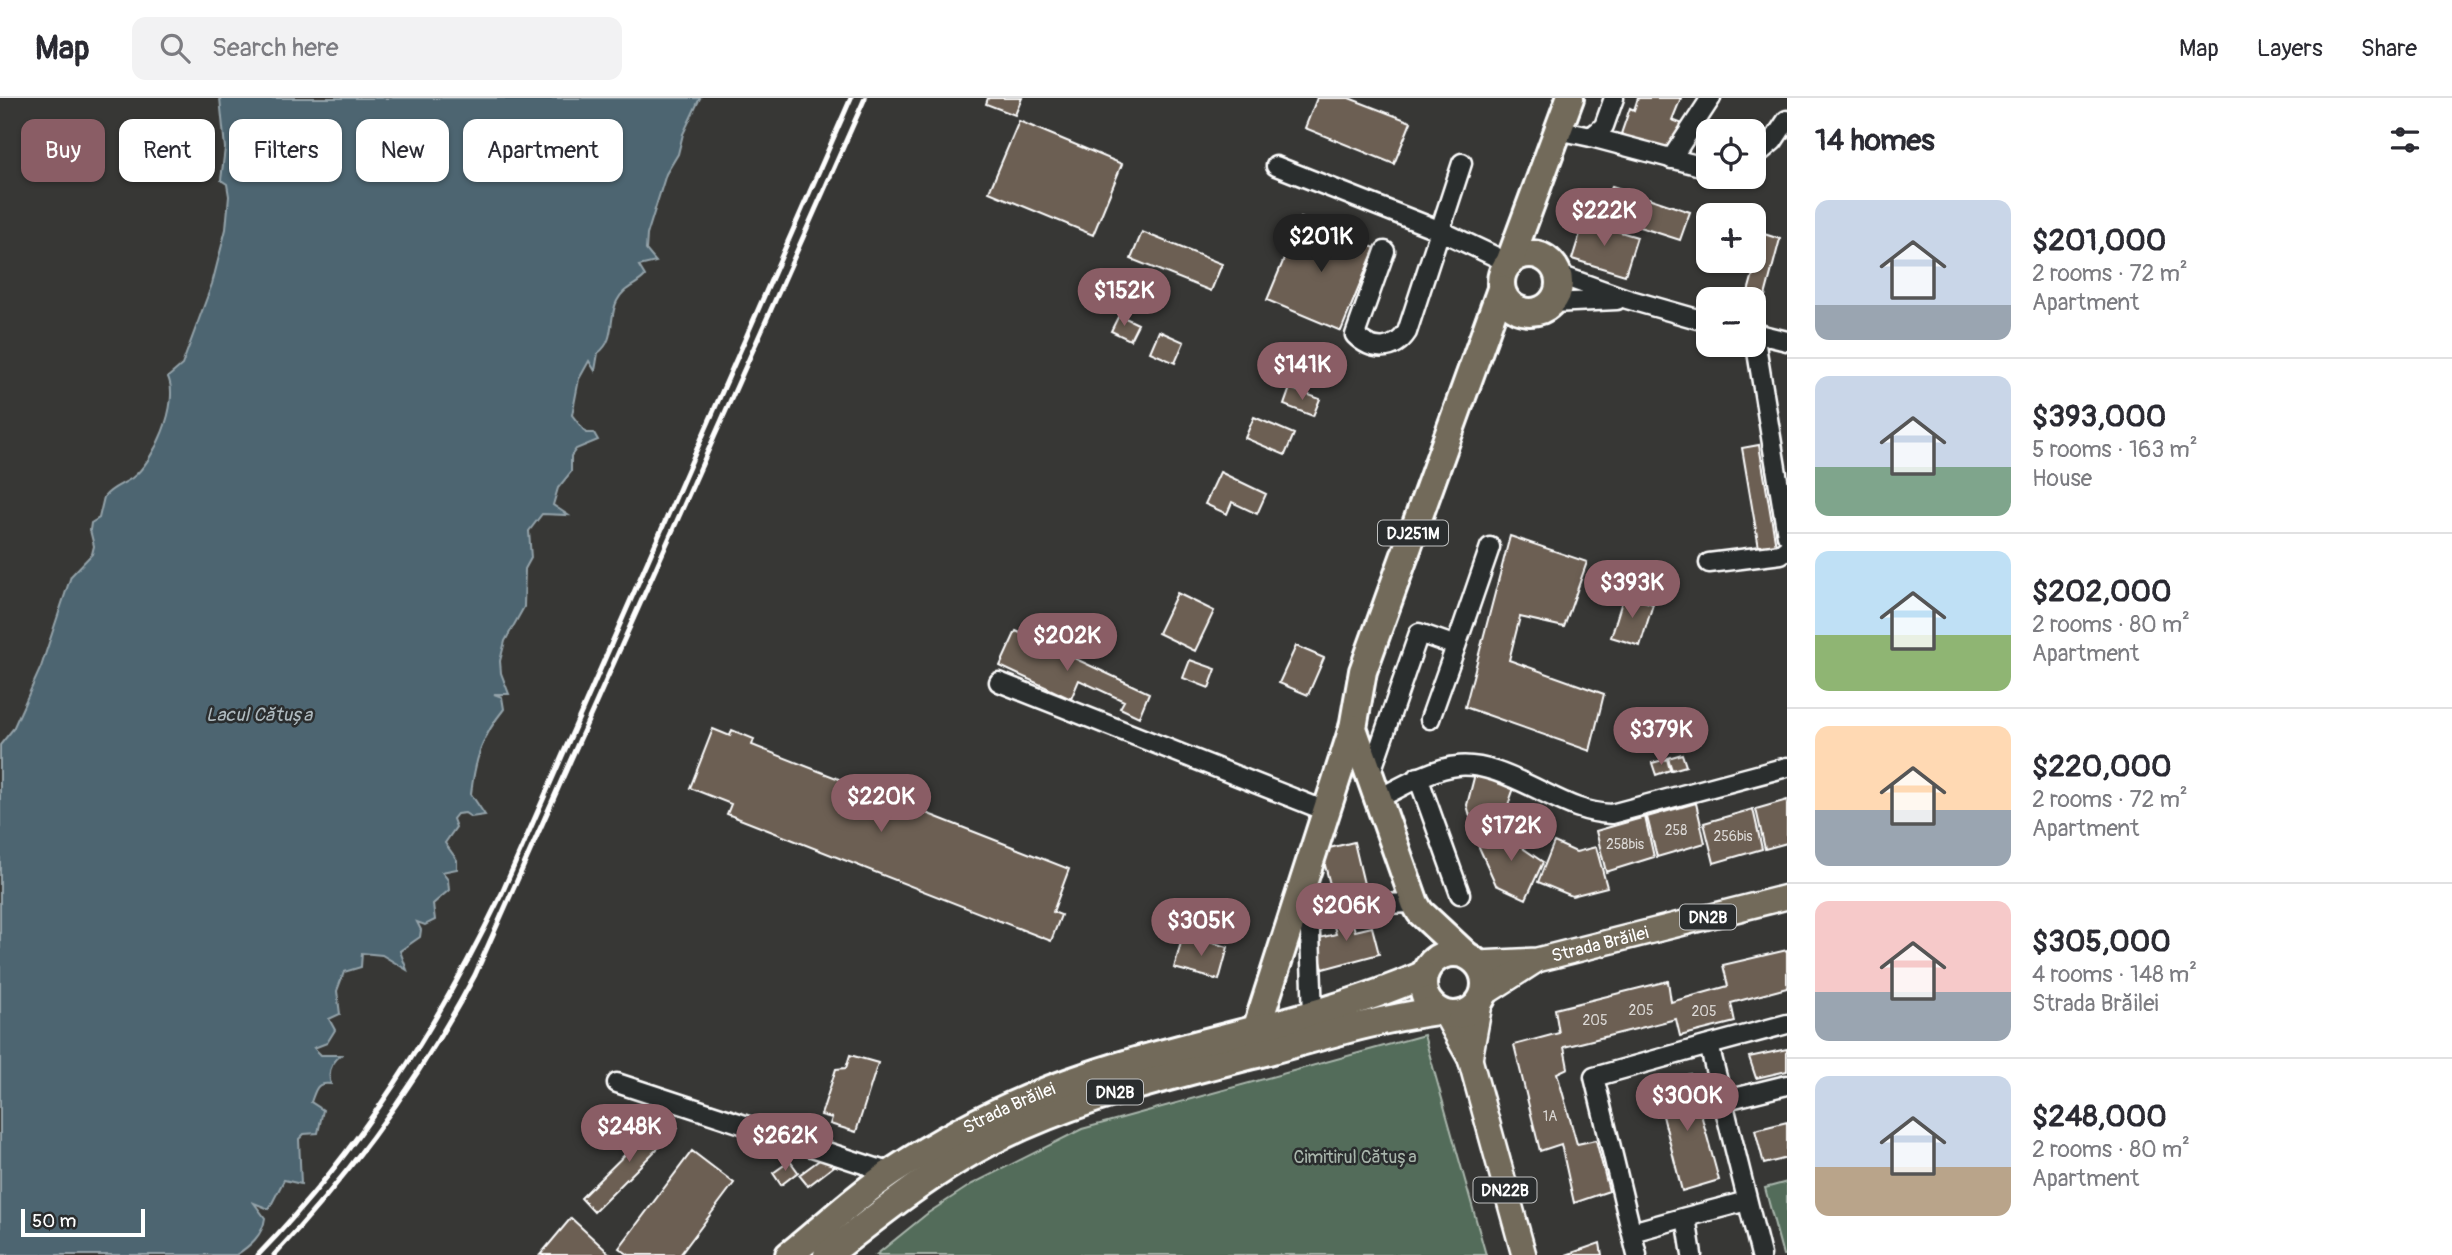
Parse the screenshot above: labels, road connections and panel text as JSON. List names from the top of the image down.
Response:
{
  "streets": {
    "highway": ["DJ251M", "DN2B", "Strada Brăilei"],
    "main road": ["DN22B"]
  },
  "crossings": [
    ["DJ251M", "Strada Brăilei"],
    ["DJ251M", "DN22B"],
    ["Strada Brăilei", "DN22B"]
  ],
  "water": ["Lacul Cătușa"],
  "parks": ["Cimitirul Cătușa"],
  "house_numbers": [
    "258",
    "256bis",
    "258bis",
    "205",
    "205",
    "205",
    "1A"
  ],
  "scale_bar": "50 m",
  "page": {
    "header": "Map",
    "search": "Search here",
    "nav": ["Map", "Layers", "Share"],
    "heading": "14 homes",
    "map_buttons": ["+", "−"],
    "chip": [
      "Buy",
      "Rent",
      "Filters",
      "New",
      "Apartment"
    ],
    "list": [
      {
        "name": "$201,000",
        "note": "2 rooms · 72 m² · Apartment"
      },
      {
        "name": "$393,000",
        "note": "5 rooms · 163 m² · House"
      },
      {
        "name": "$202,000",
        "note": "2 rooms · 80 m² · Apartment"
      },
      {
        "name": "$220,000",
        "note": "2 rooms · 72 m² · Apartment"
      },
      {
        "name": "$305,000",
        "note": "4 rooms · 148 m² · Strada Brăilei"
      },
      {
        "name": "$248,000",
        "note": "2 rooms · 80 m² · Apartment"
      }
    ],
    "price": [
      "$222K",
      "$201K",
      "$152K",
      "$141K",
      "$393K",
      "$202K",
      "$379K",
      "$220K",
      "$172K",
      "$206K",
      "$305K",
      "$300K",
      "$248K",
      "$262K"
    ],
    "scale": "50 m"
  }
}
